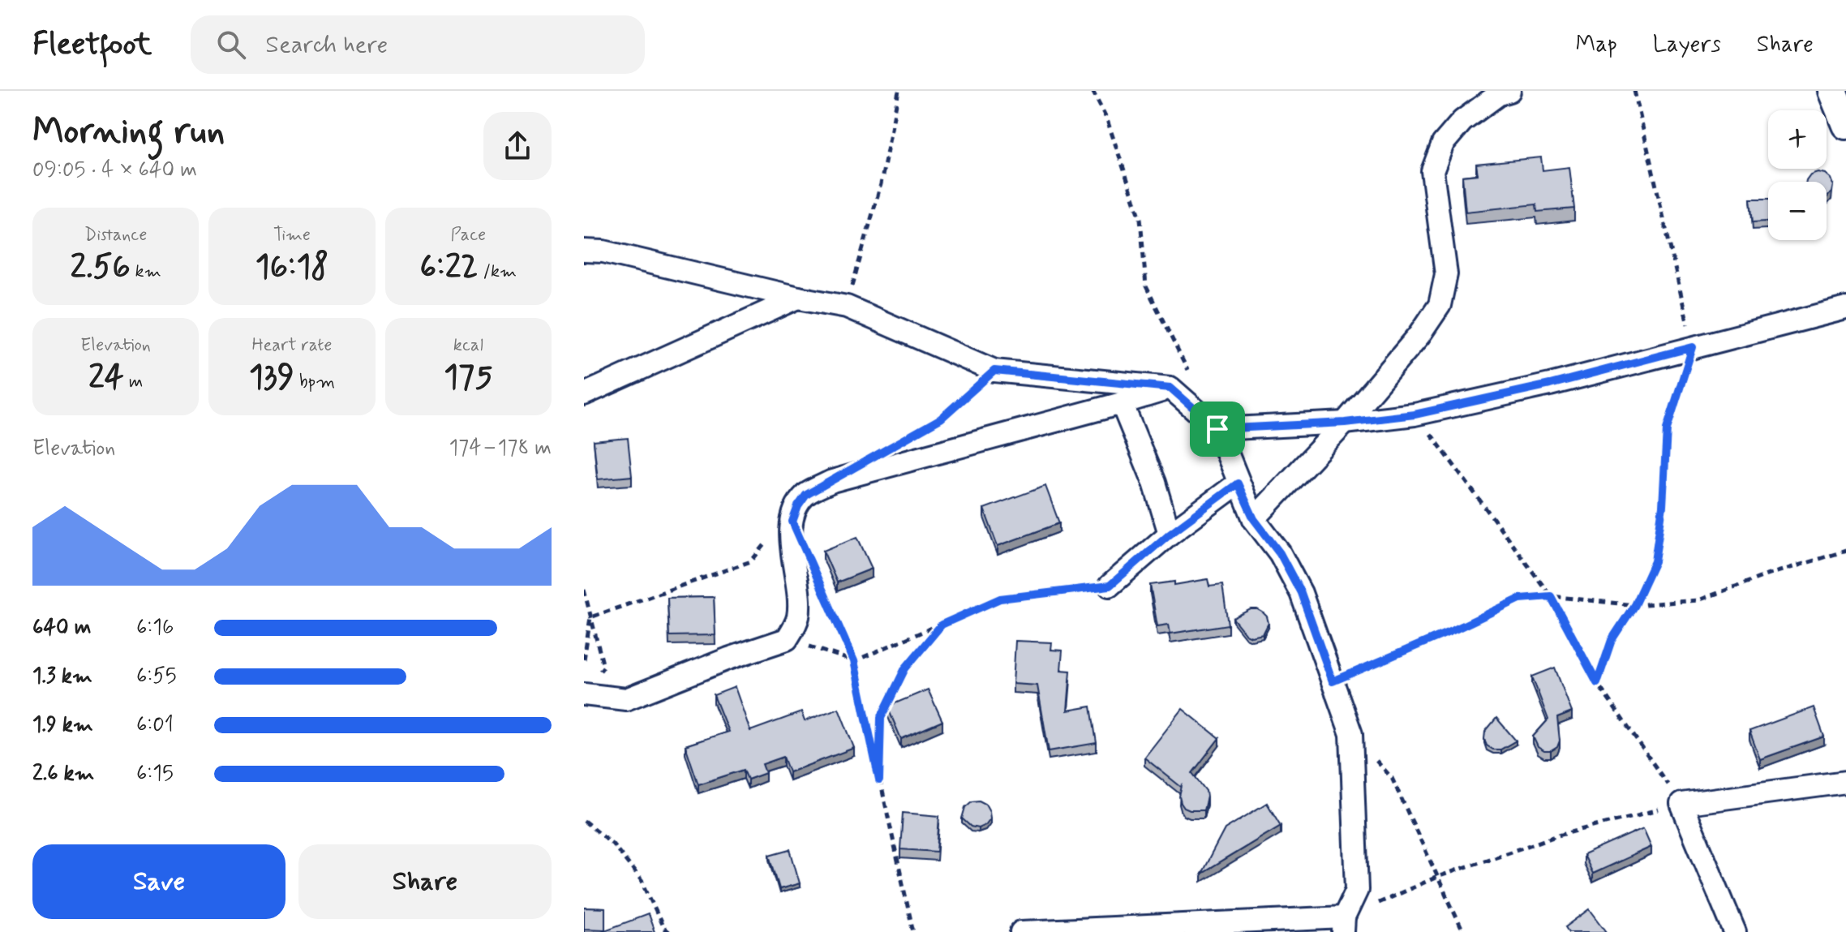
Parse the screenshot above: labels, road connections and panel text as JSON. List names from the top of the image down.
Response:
{
  "page": {
    "header": "Fleetfoot",
    "search": "Search here",
    "nav": ["Map", "Layers", "Share"],
    "heading": ["Morning run", "09:05 · 4 × 640 m"],
    "map_buttons": ["+", "−"],
    "stats": [
      ["Distance", "2.56 km"],
      ["Time", "16:18"],
      ["Pace", "6:22 /km"],
      ["Elevation", "24 m"],
      ["Heart rate", "139 bpm"],
      ["kcal", "175"]
    ],
    "chart": ["Elevation", "174–178 m"],
    "list": [
      {
        "name": "640 m",
        "note": "6:16"
      },
      {
        "name": "1.3 km",
        "note": "6:55"
      },
      {
        "name": "1.9 km",
        "note": "6:01"
      },
      {
        "name": "2.6 km",
        "note": "6:15"
      }
    ],
    "buttons": ["Save", "Share"]
  }
}
